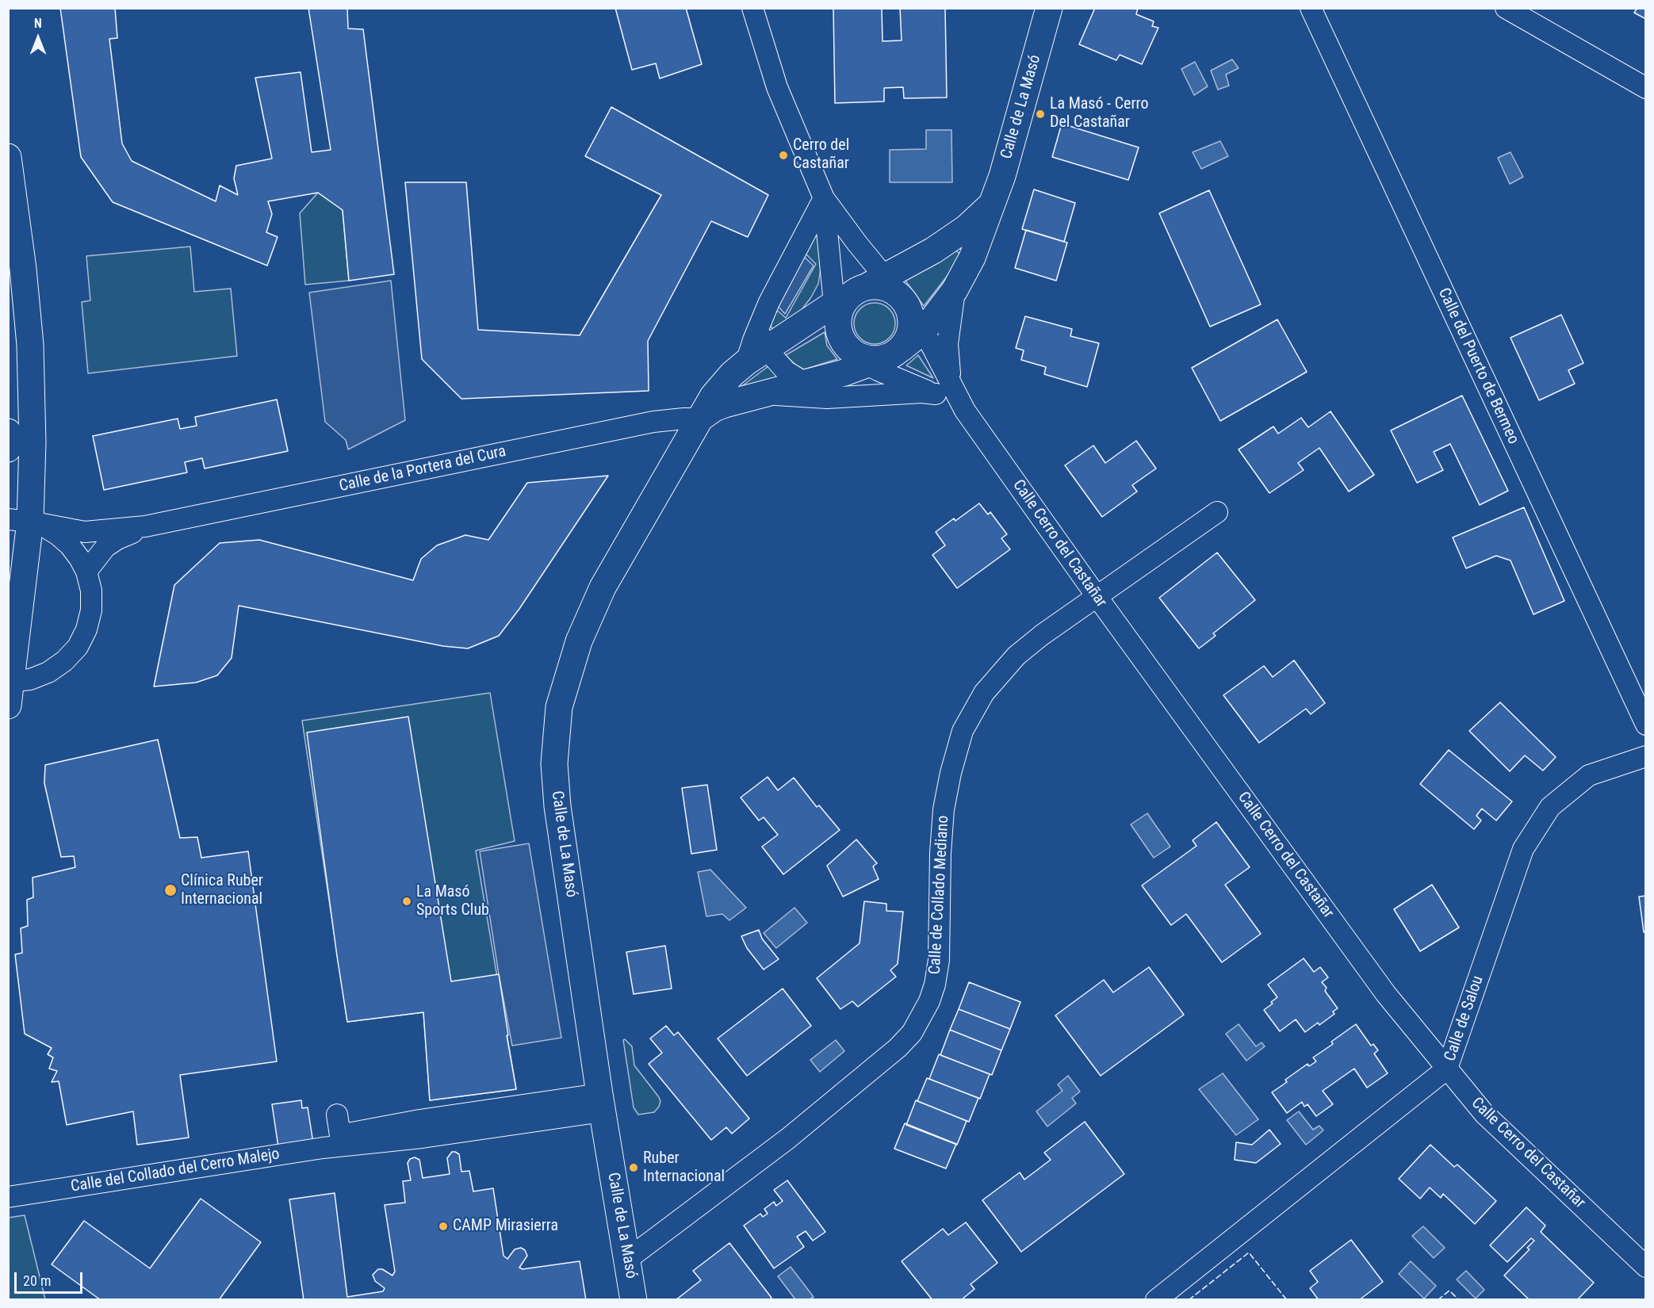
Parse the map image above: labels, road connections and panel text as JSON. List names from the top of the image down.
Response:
{
  "streets": {
    "street": [
      "Calle de La Masó",
      "Calle del Puerto de Bermeo",
      "Calle de la Portera del Cura",
      "Calle Cerro del Castañar",
      "Calle de Collado Mediano",
      "Calle de Salou",
      "Calle del Collado del Cerro Malejo"
    ]
  },
  "crossings": [
    ["Calle de La Masó", "Calle de la Portera del Cura"],
    ["Calle de La Masó", "Calle Cerro del Castañar"],
    ["Calle de La Masó", "Calle de Collado Mediano"],
    ["Calle de La Masó", "Calle del Collado del Cerro Malejo"],
    ["Calle Cerro del Castañar", "Calle de Collado Mediano"],
    ["Calle Cerro del Castañar", "Calle de Salou"]
  ],
  "places": [
    "La Masó - Cerro Del Castañar",
    "Cerro del Castañar",
    "Clínica Ruber Internacional",
    "La Masó Sports Club",
    "Ruber Internacional",
    "CAMP Mirasierra"
  ],
  "scale_bar": "20 m",
  "north": "top"
}
